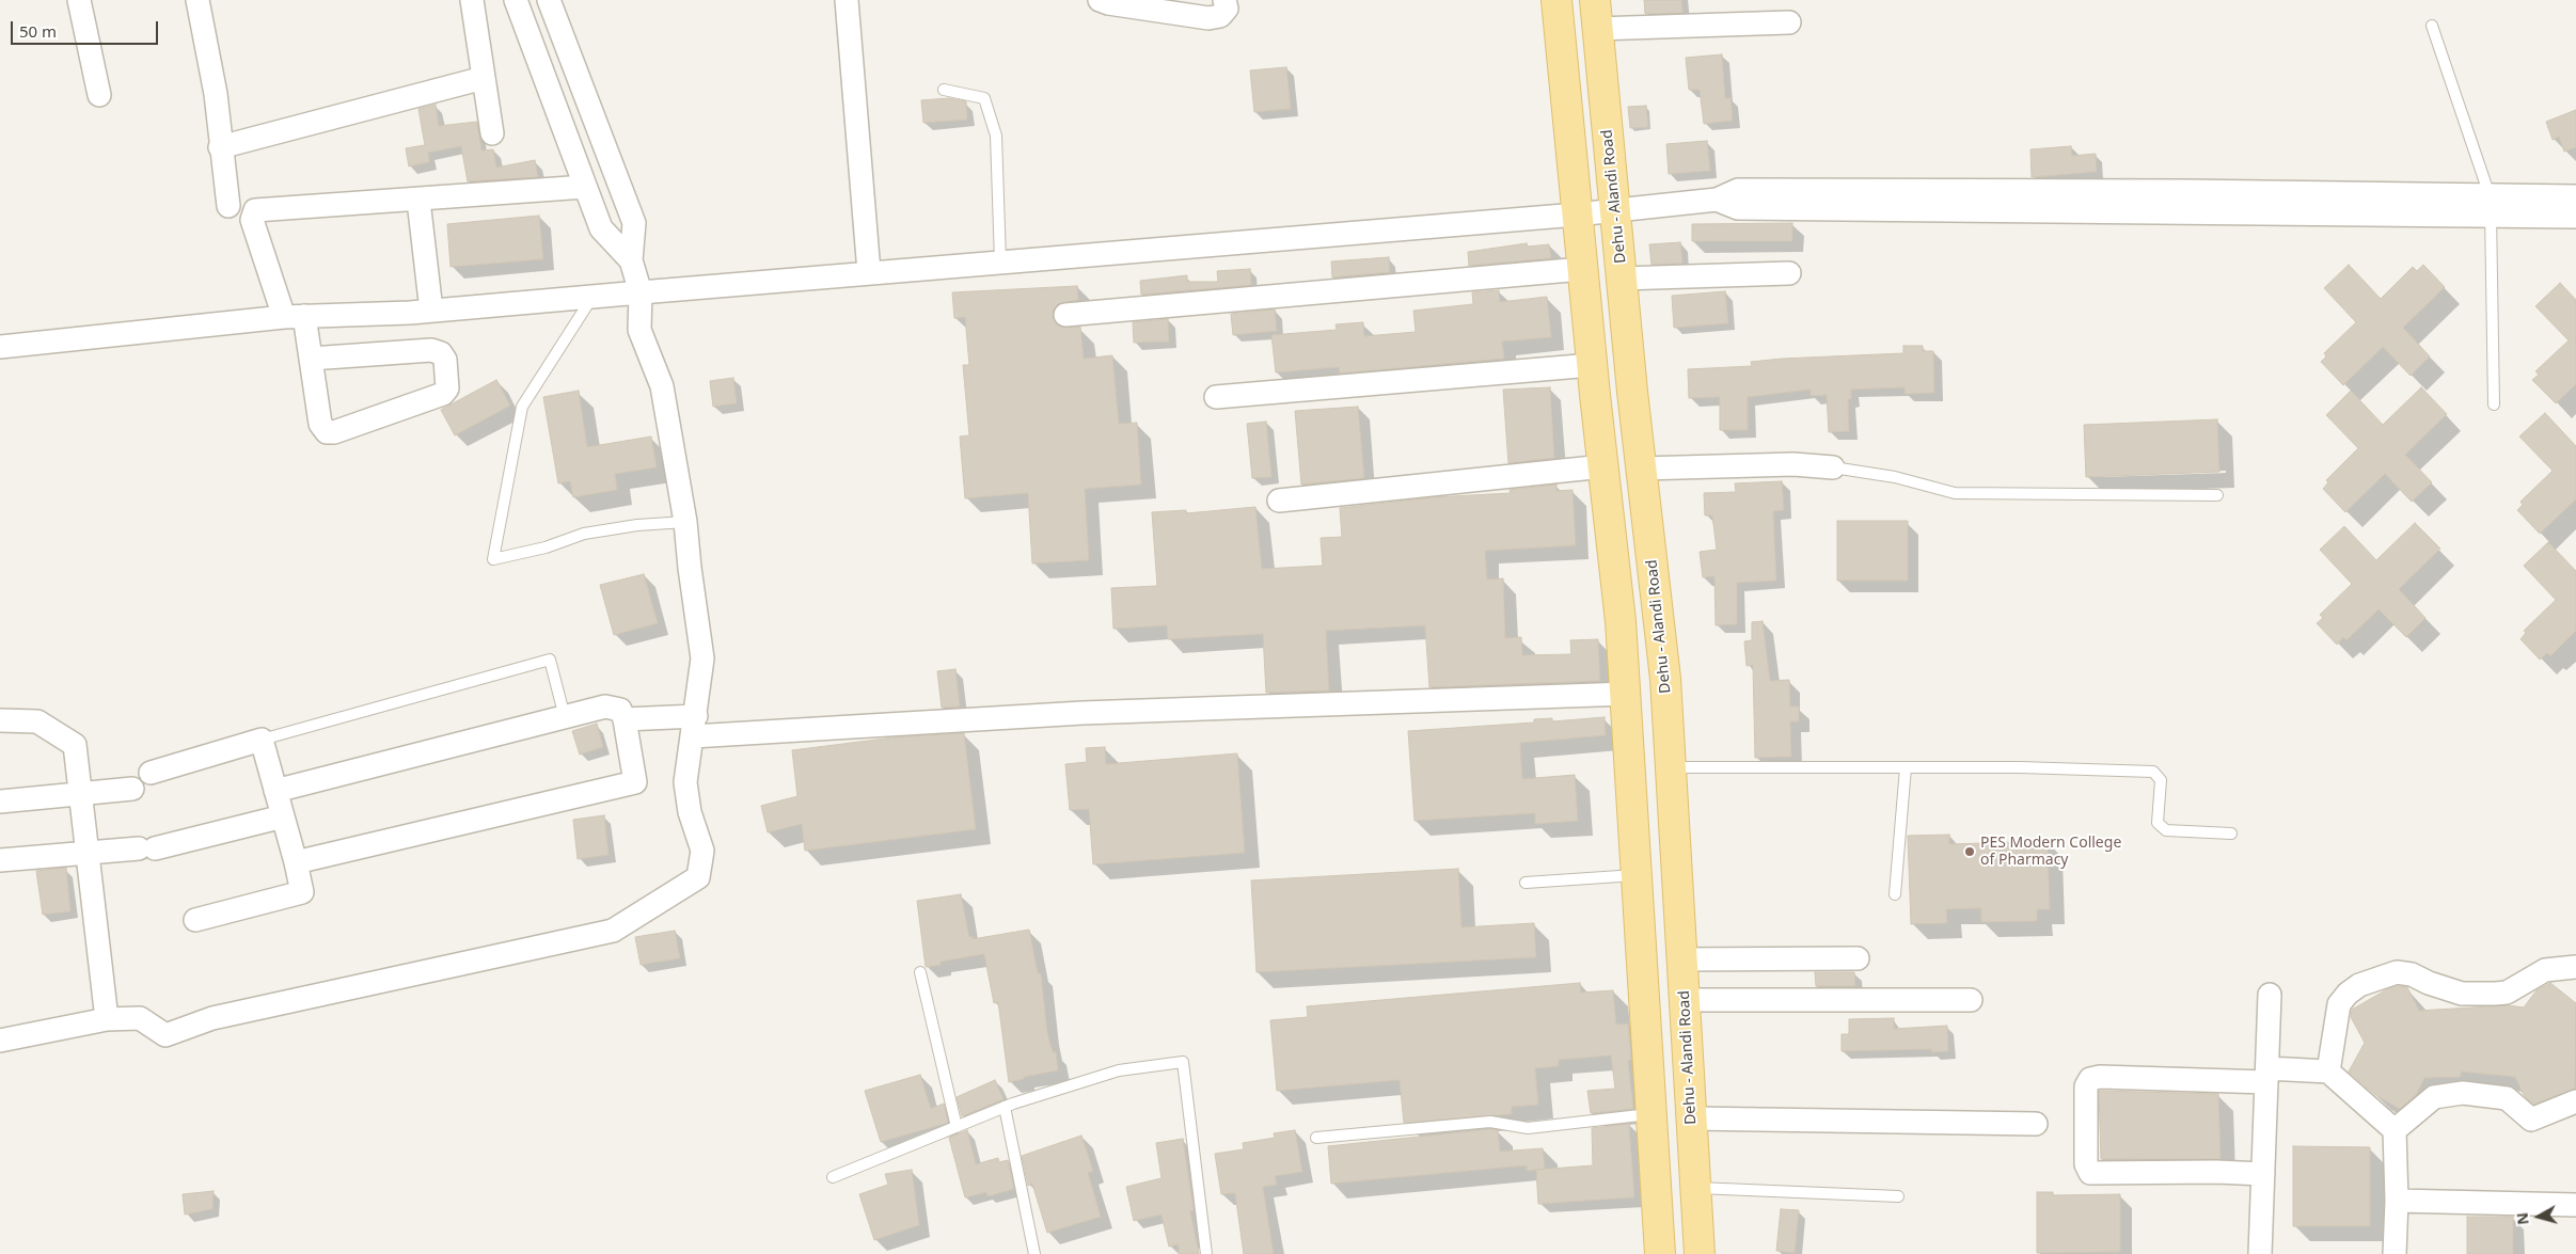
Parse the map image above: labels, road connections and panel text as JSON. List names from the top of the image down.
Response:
{
  "streets": {
    "main road": ["Dehu - Alandi Road"]
  },
  "places": ["PES Modern College of Pharmacy"],
  "scale_bar": "50 m",
  "north": "left"
}
